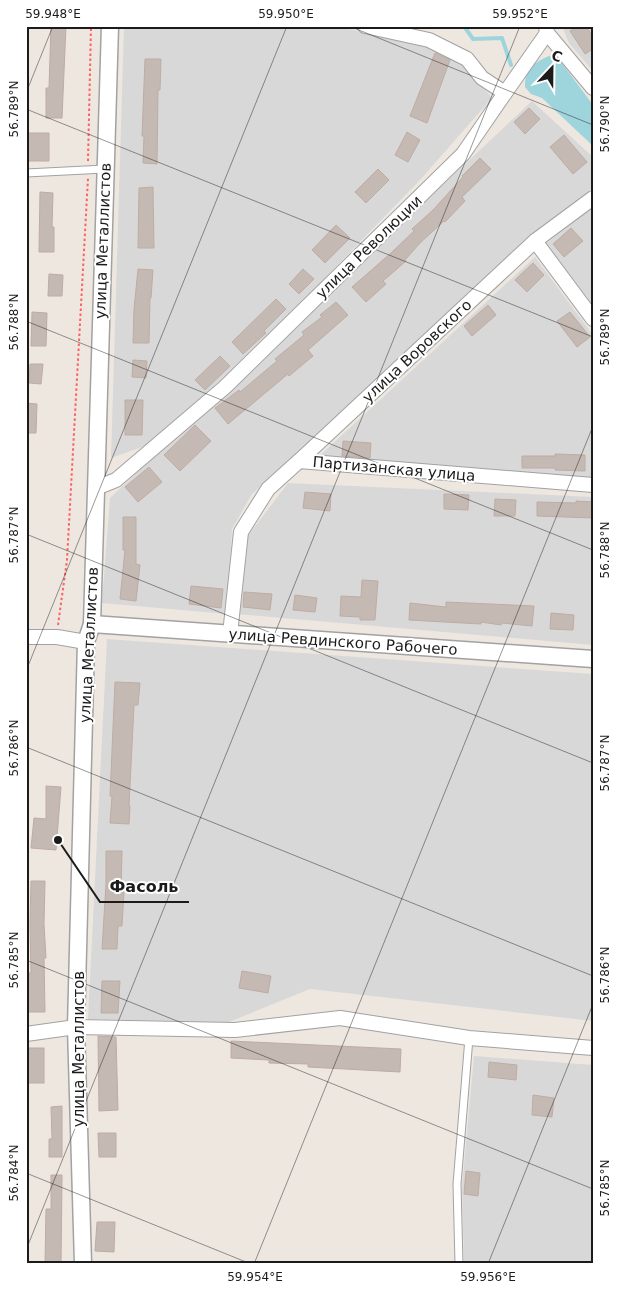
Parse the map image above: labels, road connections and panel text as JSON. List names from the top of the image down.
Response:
{
  "streets": {
    "street": [
      "улица Металлистов",
      "улица Революции",
      "улица Воровского",
      "Партизанская улица",
      "улица Ревдинского Рабочего"
    ]
  },
  "crossings": [
    ["улица Металлистов", "улица Революции"],
    ["улица Металлистов", "улица Ревдинского Рабочего"],
    ["улица Воровского", "Партизанская улица"],
    ["Партизанская улица", "улица Ревдинского Рабочего"]
  ],
  "places": ["Фасоль"],
  "north": "top",
  "coordinates": [
    "59.948°E",
    "59.950°E",
    "59.952°E",
    "56.789°N",
    "56.790°N",
    "56.788°N",
    "56.787°N",
    "56.786°N",
    "56.785°N",
    "56.784°N",
    "59.954°E",
    "59.956°E"
  ]
}
